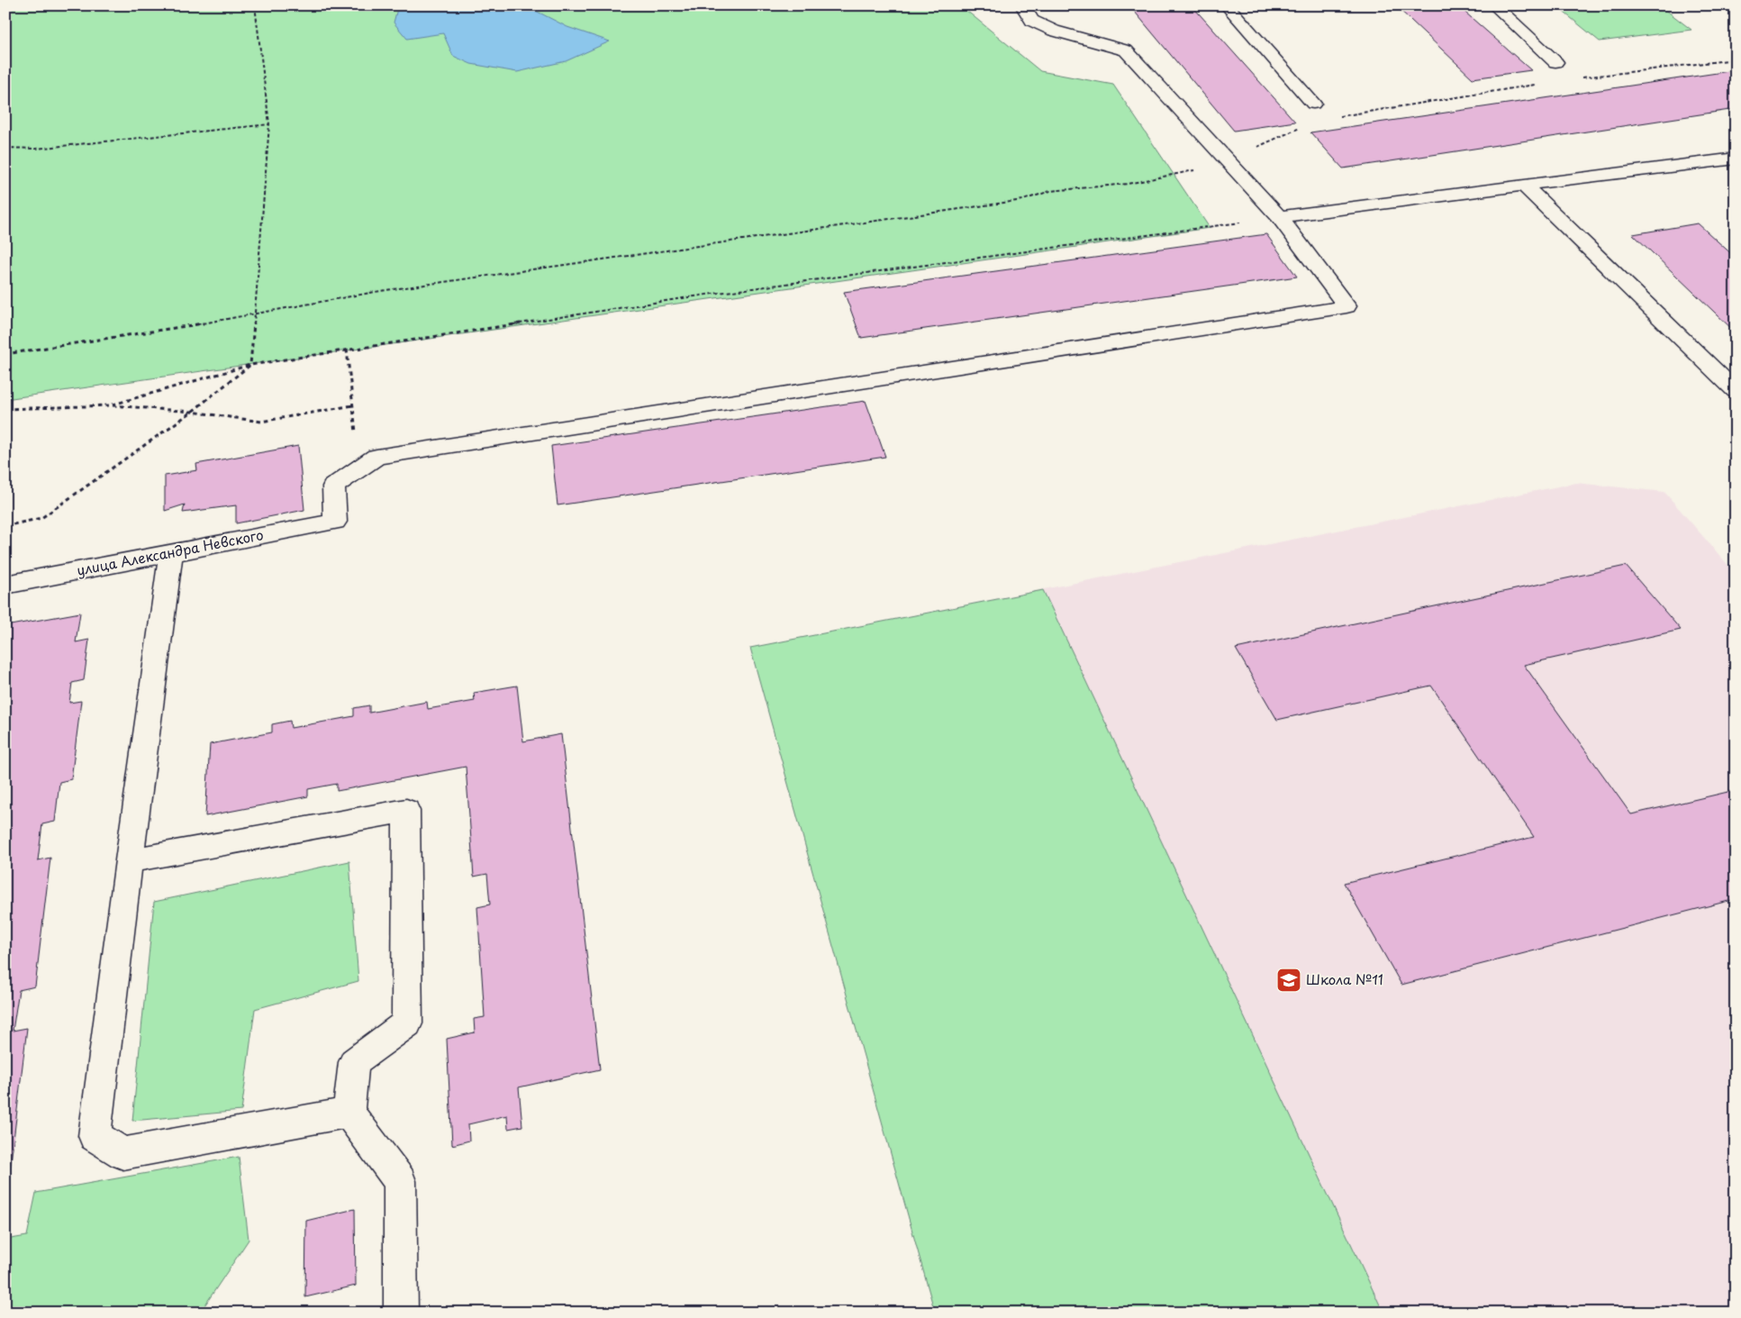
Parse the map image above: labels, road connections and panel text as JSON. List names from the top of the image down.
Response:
{
  "streets": {
    "street": ["улица Александра Невского"]
  },
  "places": {
    "school or university": ["Школа №11"]
  }
}
